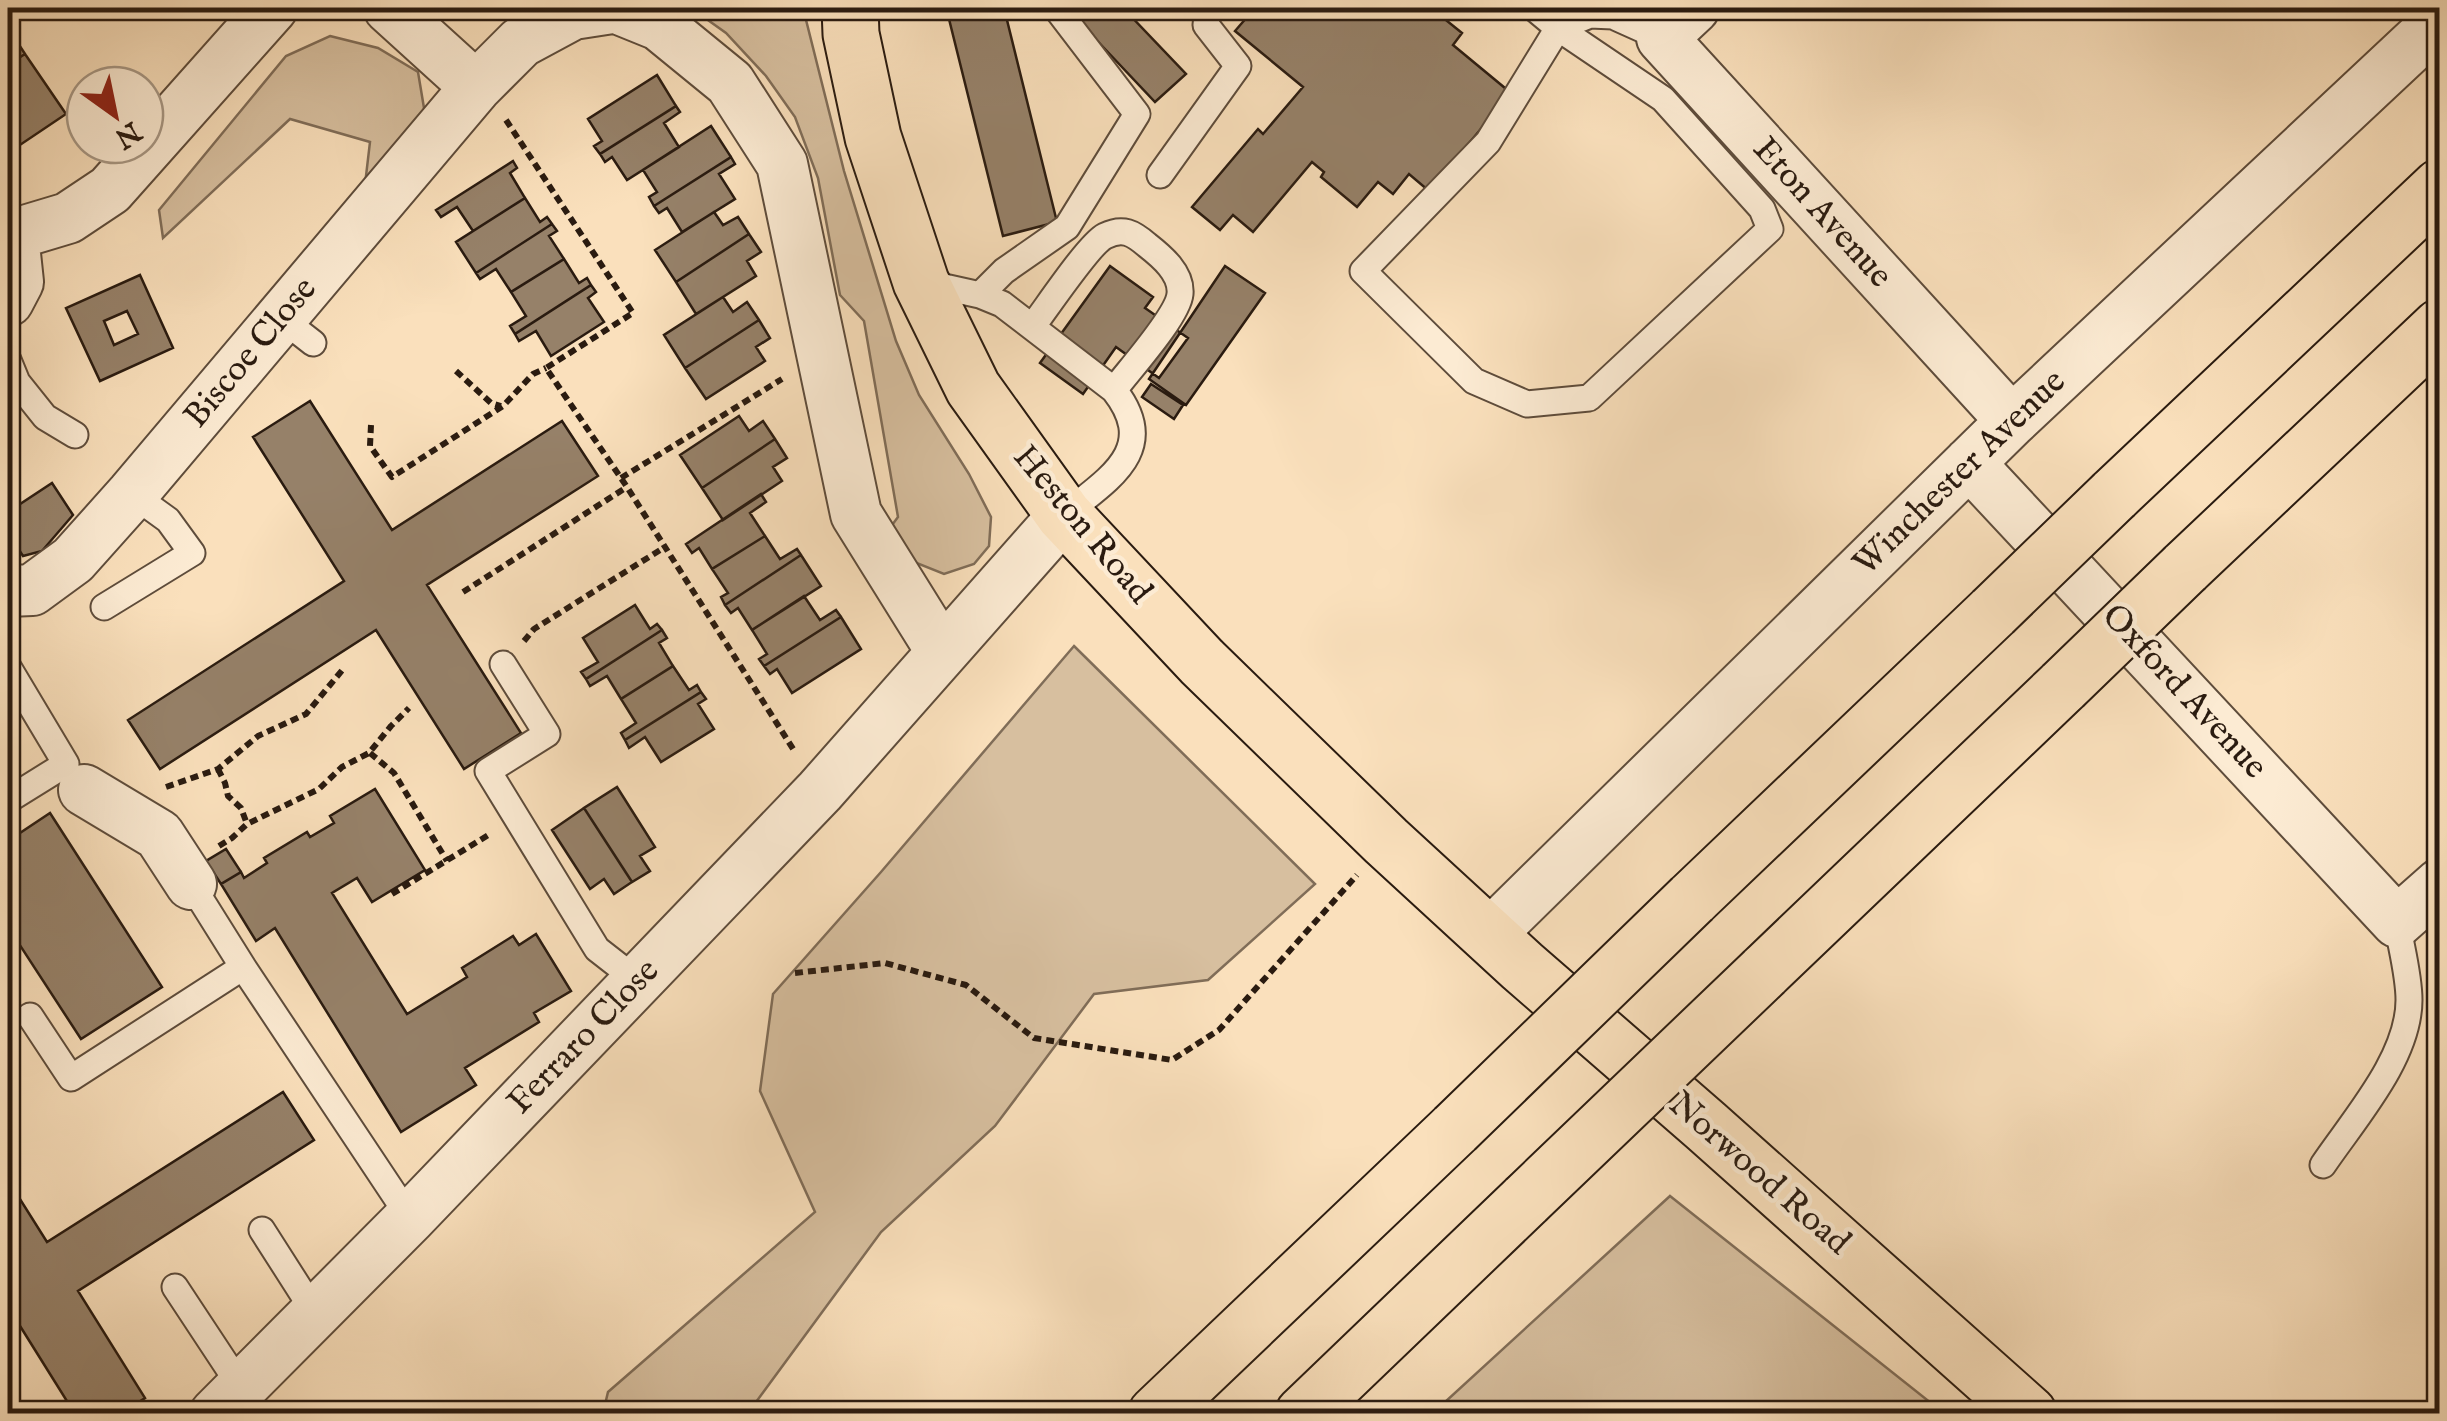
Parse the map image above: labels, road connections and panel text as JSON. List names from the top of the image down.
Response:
{
  "streets": {
    "main road": ["Heston Road", "Norwood Road"],
    "street": [
      "Eton Avenue",
      "Biscoe Close",
      "Winchester Avenue",
      "Oxford Avenue",
      "Ferraro Close"
    ]
  },
  "crossings": [
    ["Eton Avenue", "Winchester Avenue"],
    ["Winchester Avenue", "Heston Road"],
    ["Winchester Avenue", "Oxford Avenue"],
    ["Winchester Avenue", "Norwood Road"],
    ["Heston Road", "Ferraro Close"],
    ["Heston Road", "Norwood Road"]
  ],
  "north": "bottom right"
}
